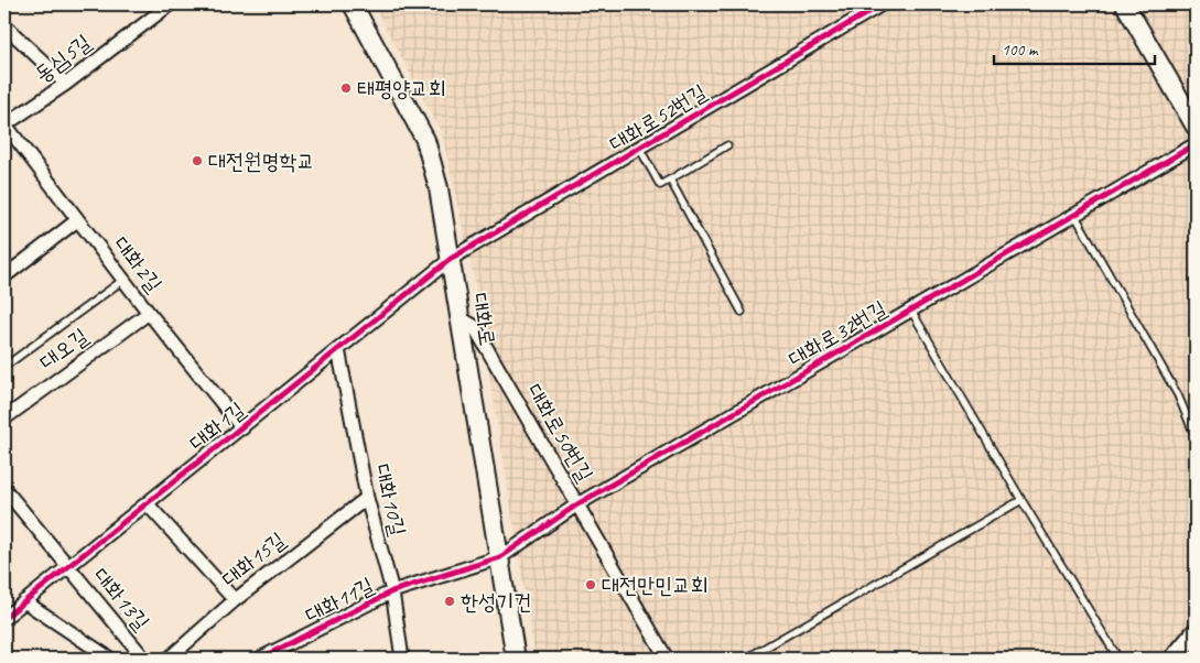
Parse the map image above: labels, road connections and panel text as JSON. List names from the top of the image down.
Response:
{
  "streets": {
    "main road": ["대화로"],
    "street": [
      "동심5길",
      "대화로52번길",
      "대화2길",
      "대화로32번길",
      "대오길",
      "대화1길",
      "대화로50번길",
      "대화10길",
      "대화15길",
      "대화13길",
      "대화11길"
    ]
  },
  "crossings": [
    ["동심5길", "대화2길"],
    ["대화로52번길", "대화로"],
    ["대화로52번길", "대화1길"],
    ["대화2길", "대오길"],
    ["대화2길", "대화1길"],
    ["대화로", "대화로32번길"],
    ["대화로", "대화1길"],
    ["대화로", "대화로50번길"],
    ["대화로", "대화11길"],
    ["대화로32번길", "대화로50번길"],
    ["대화로32번길", "대화11길"],
    ["대화1길", "대화10길"],
    ["대화1길", "대화13길"],
    ["대화10길", "대화15길"],
    ["대화10길", "대화11길"]
  ],
  "places": [
    "태평양교회",
    "대전원명학교",
    "대전만민교회",
    "한성기건"
  ],
  "scale_bar": "100 m"
}
